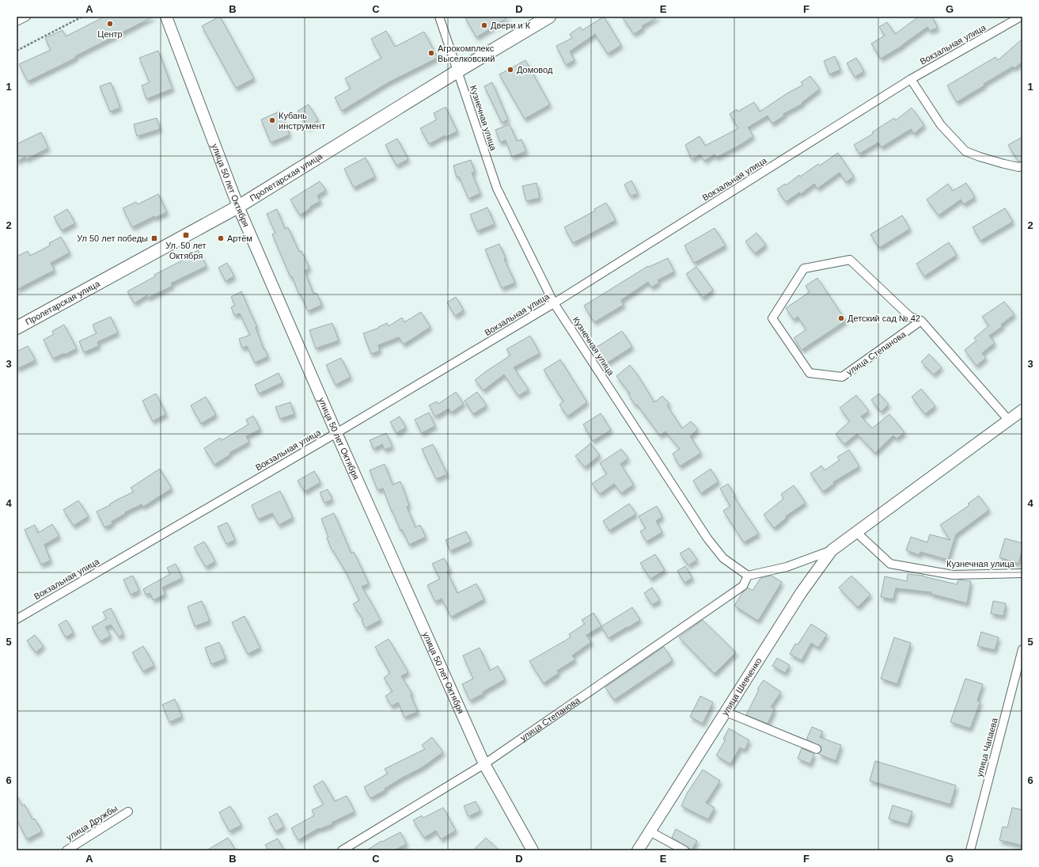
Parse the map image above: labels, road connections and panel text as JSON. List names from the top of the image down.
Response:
{
  "streets": {
    "main road": ["Пролетарская улица"],
    "street": [
      "Вокзальная улица",
      "Кузнечная улица",
      "улица 50 лет Октября",
      "улица Степанова",
      "улица Шевченко",
      "улица Чапаева",
      "улица Дружбы"
    ]
  },
  "crossings": [
    ["Вокзальная улица", "Кузнечная улица"],
    ["Вокзальная улица", "улица 50 лет Октября"],
    ["Кузнечная улица", "Пролетарская улица"],
    ["Кузнечная улица", "улица Степанова"],
    ["Кузнечная улица", "улица Шевченко"],
    ["Пролетарская улица", "улица 50 лет Октября"],
    ["улица 50 лет Октября", "улица Степанова"]
  ],
  "places": {
    "other": [
      "Центр",
      "Двери и К",
      "Агрокомплекс Выселковский",
      "Домовод",
      "Кубань инструмент",
      "Артём",
      "Детский сад № 42"
    ],
    "transit": ["Ул. 50 лет Октября", "Ул 50 лет победы"]
  },
  "grid": {
    "columns": [
      "A",
      "B",
      "C",
      "D",
      "E",
      "F",
      "G"
    ],
    "rows": [
      "1",
      "2",
      "3",
      "4",
      "5",
      "6"
    ]
  }
}
